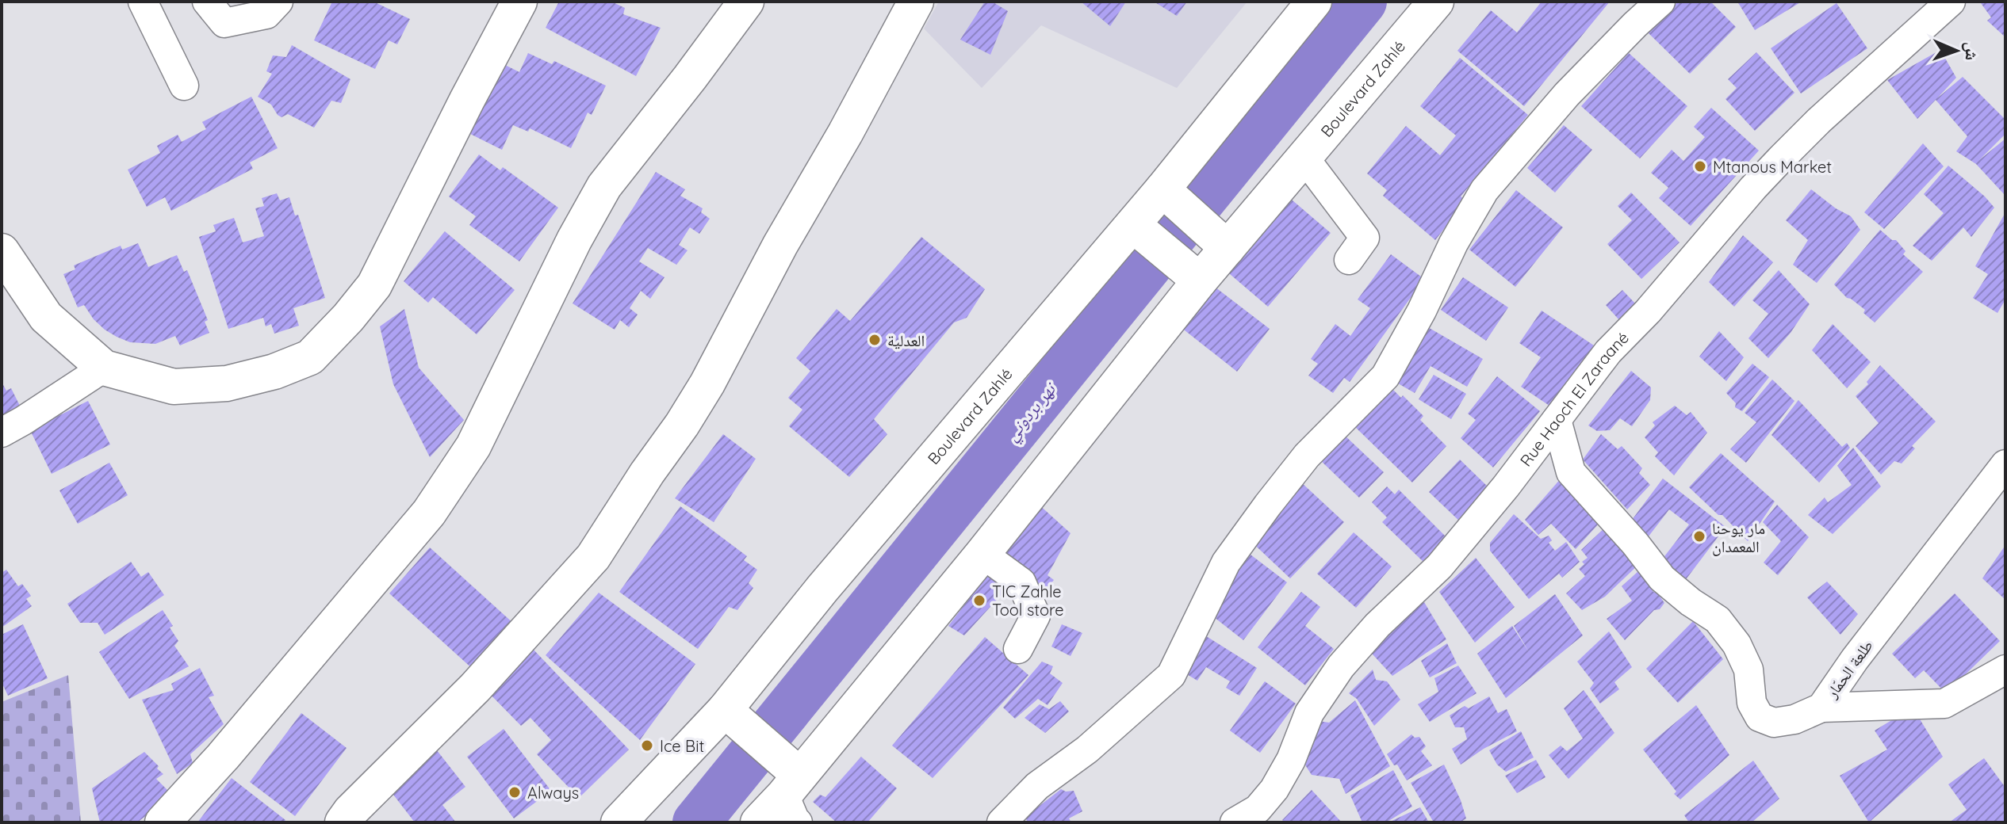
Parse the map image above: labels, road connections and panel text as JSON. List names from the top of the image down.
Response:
{
  "streets": {
    "main road": ["Boulevard Zahlé"],
    "street": ["Rue Haoch El Zaraané", "طلعة الحمّار"]
  },
  "crossings": [
    ["Rue Haoch El Zaraané", "طلعة الحمّار"]
  ],
  "water": ["نهر بردوني"],
  "places": [
    "Mtanous Market",
    "العدلية",
    "مار يوحنا المعمدان",
    "TIC Zahle Tool store",
    "Ice Bit",
    "Always"
  ],
  "north": "right"
}
